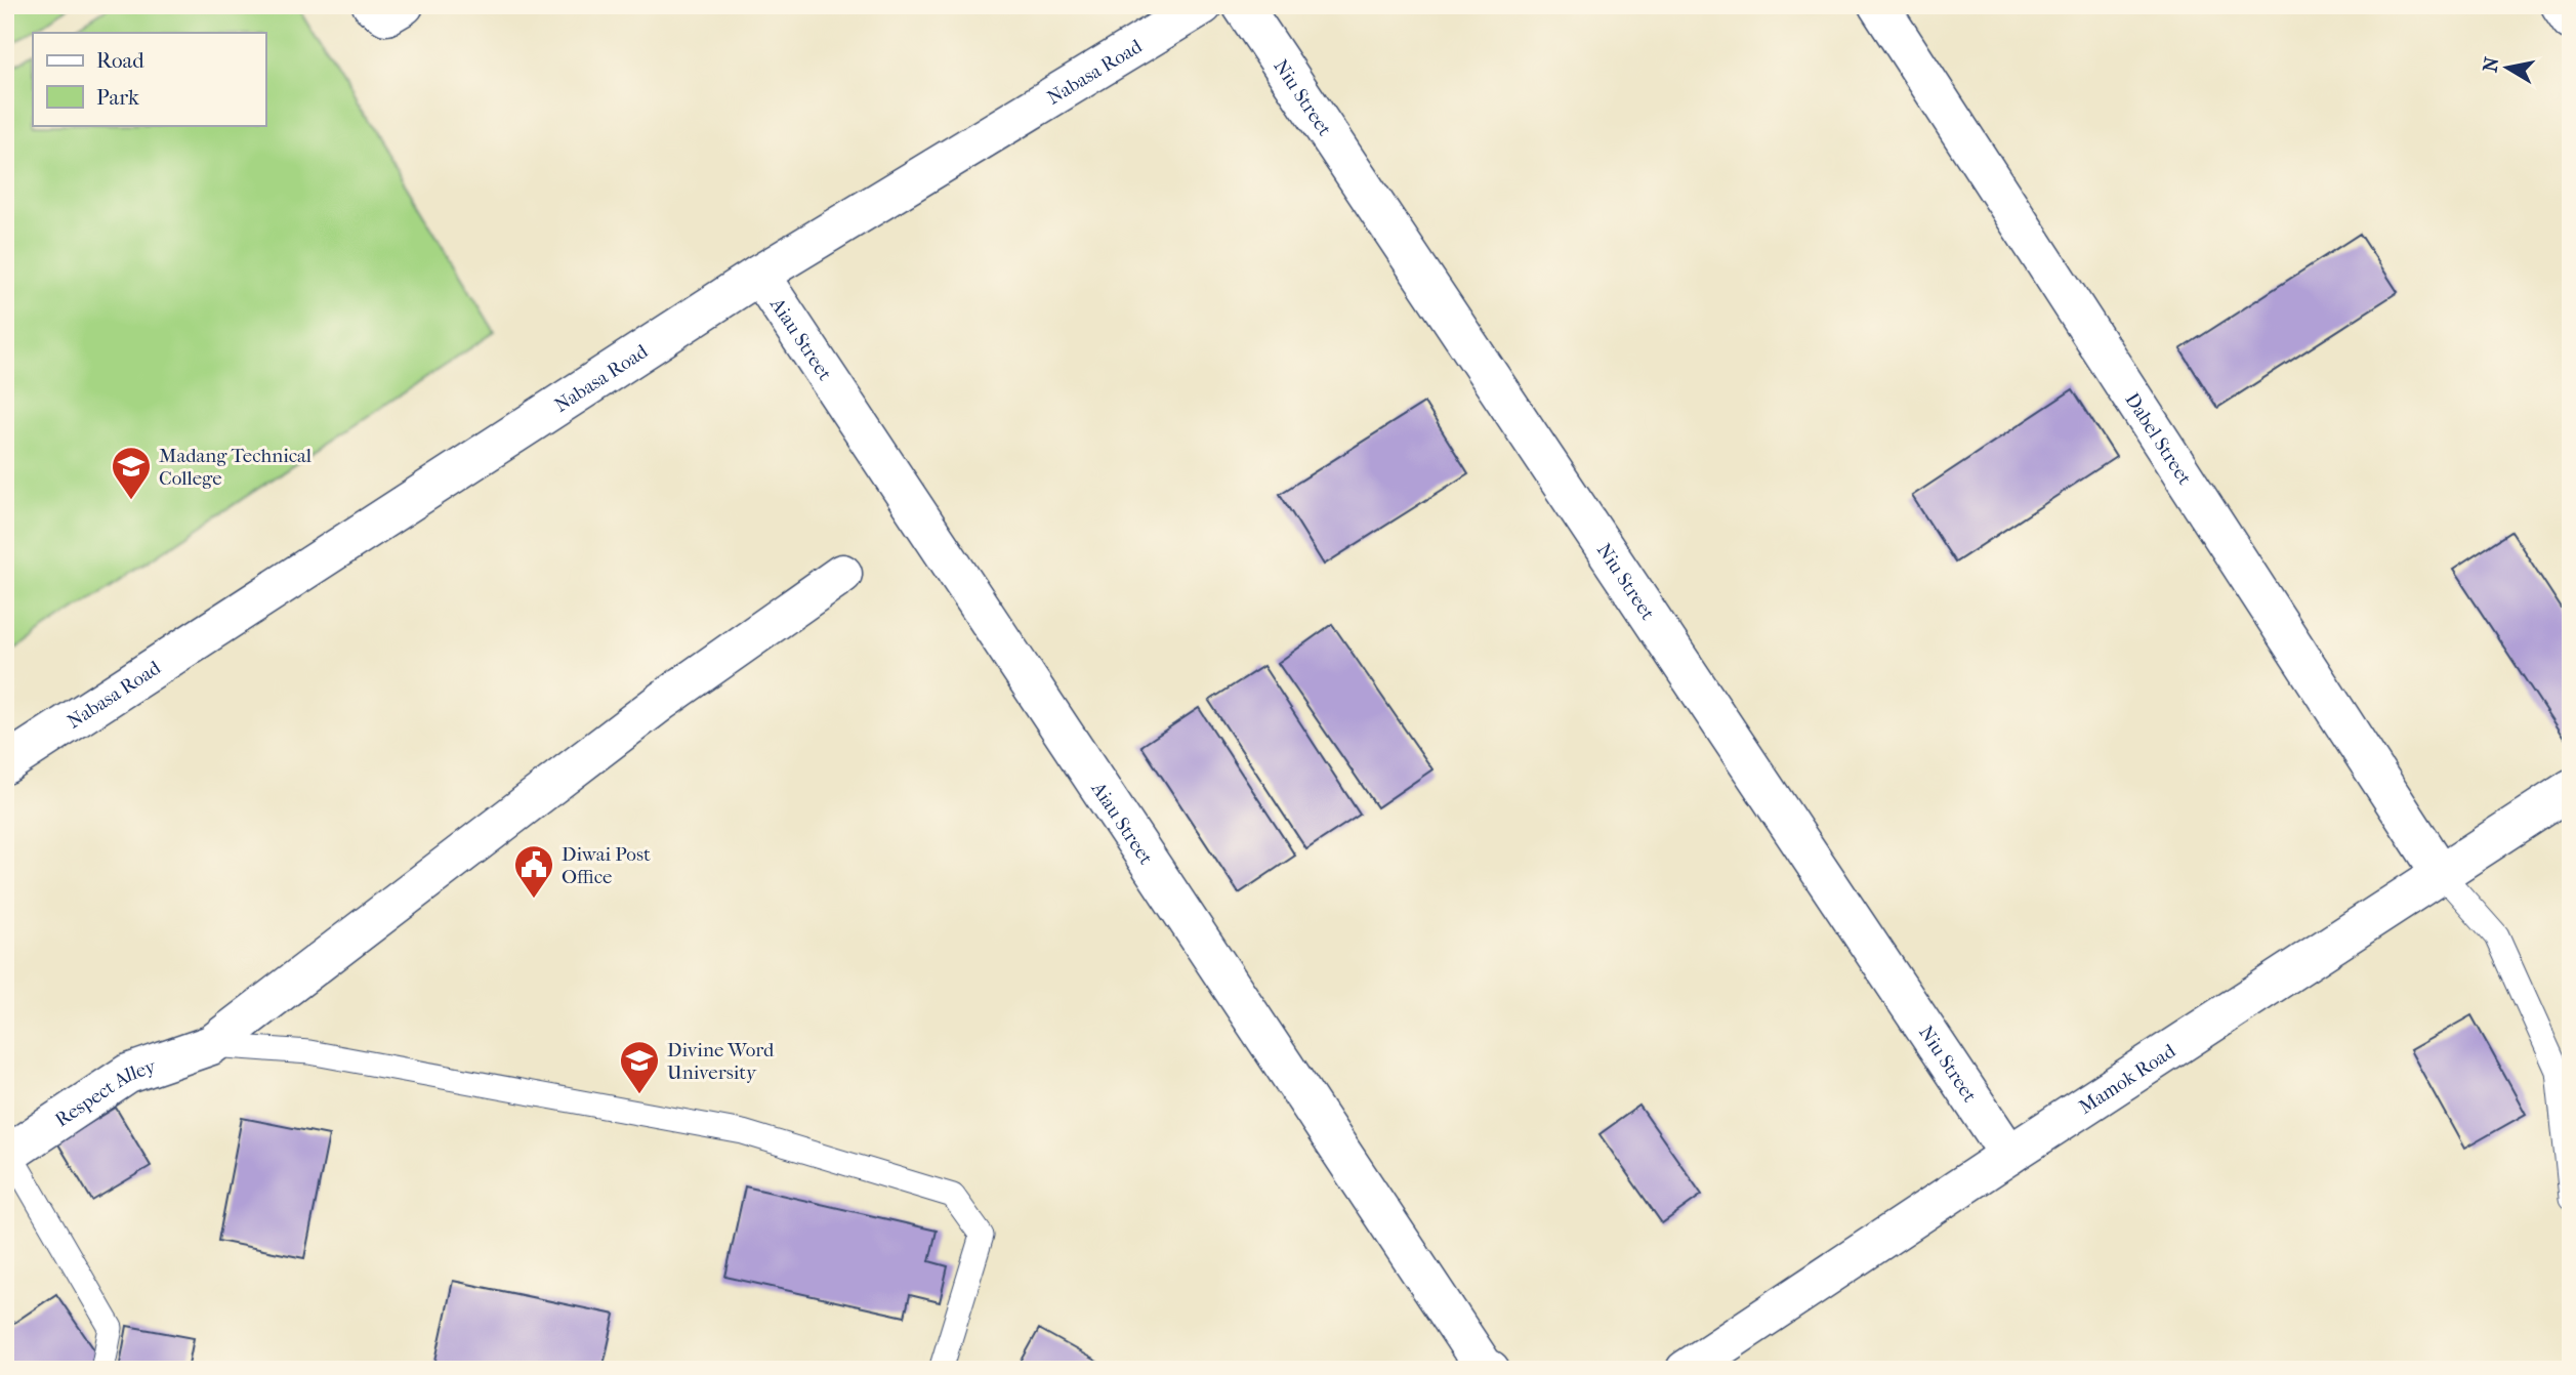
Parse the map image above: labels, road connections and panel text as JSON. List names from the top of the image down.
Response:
{
  "streets": {
    "street": [
      "Nabasa Road",
      "Niu Street",
      "Aiau Street",
      "Dabel Street",
      "Mamok Road",
      "Respect Alley"
    ]
  },
  "crossings": [
    ["Nabasa Road", "Aiau Street"],
    ["Niu Street", "Mamok Road"],
    ["Dabel Street", "Mamok Road"]
  ],
  "places": {
    "school or university": ["Madang Technical College", "Divine Word University"],
    "public building": ["Diwai Post Office"]
  },
  "legend": ["Road", "Park"],
  "north": "left"
}
